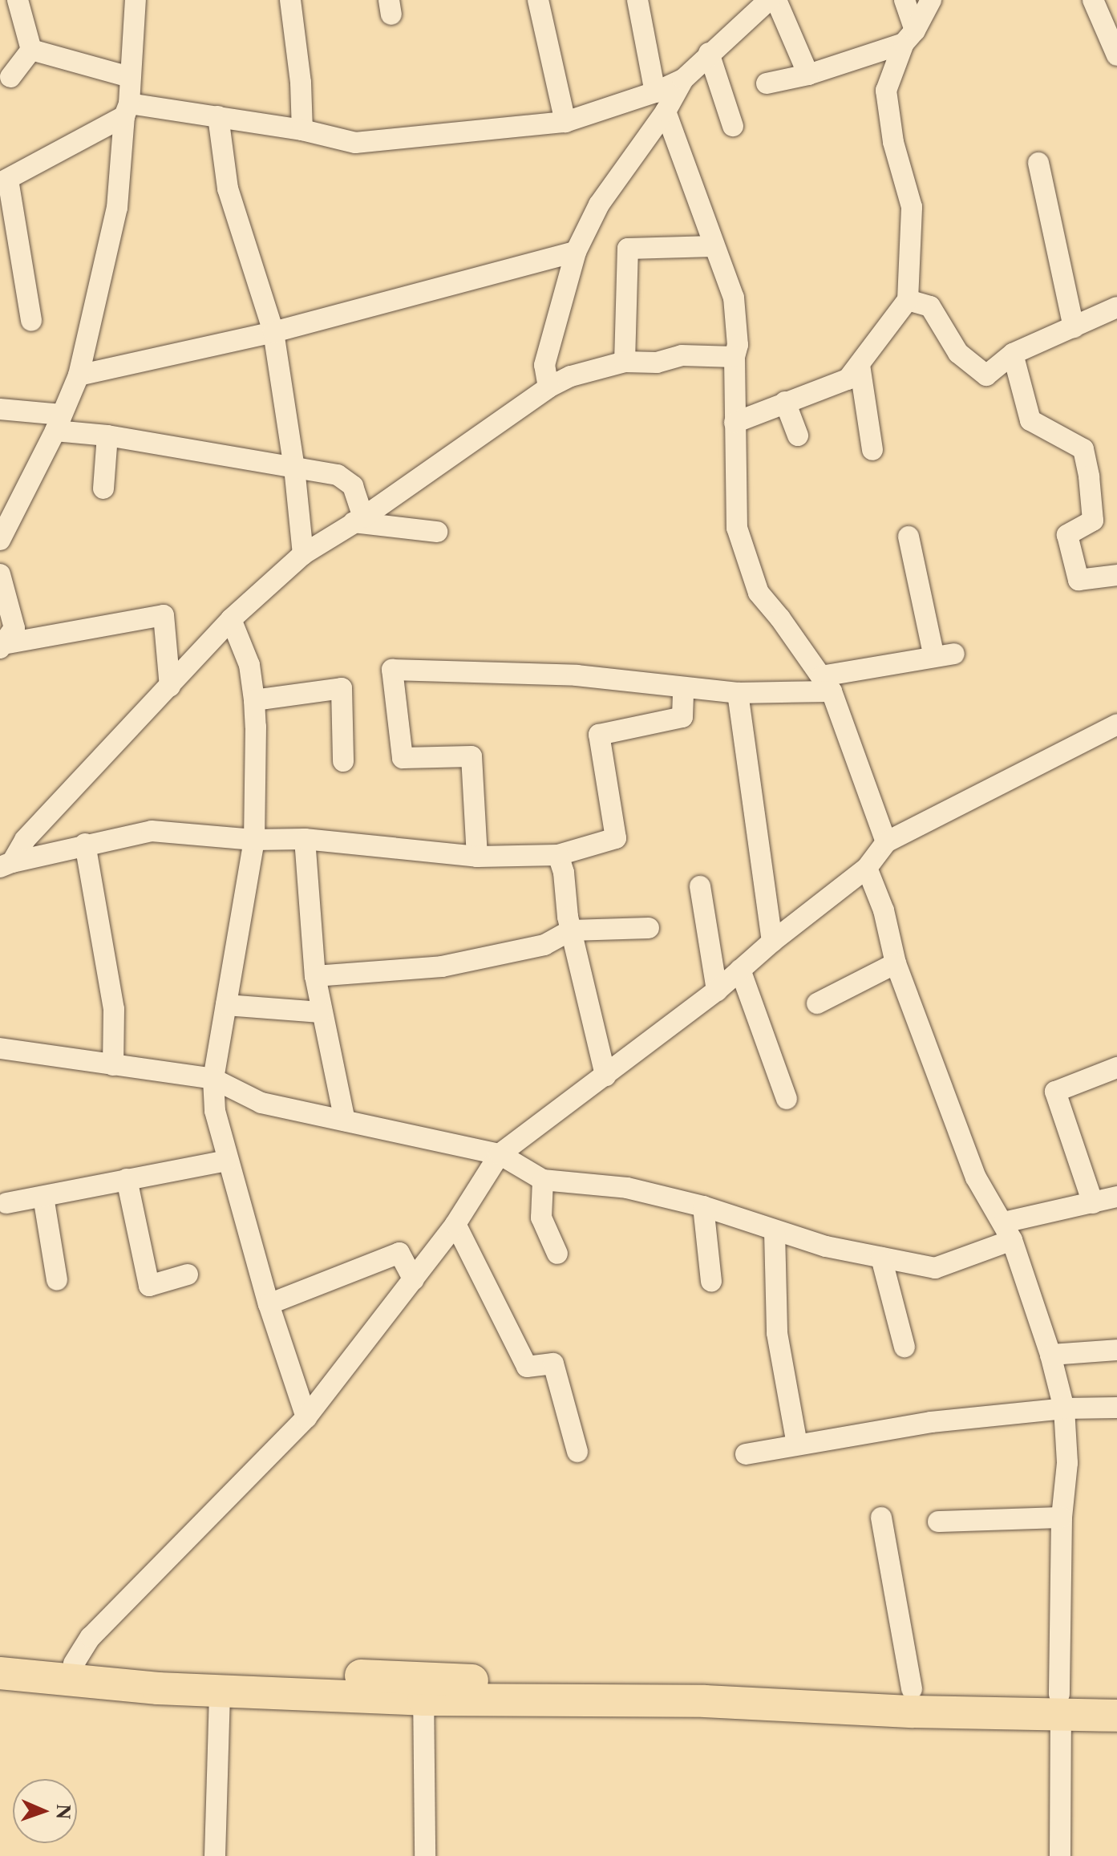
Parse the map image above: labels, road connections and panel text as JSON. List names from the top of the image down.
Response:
{
  "north": "right"
}
